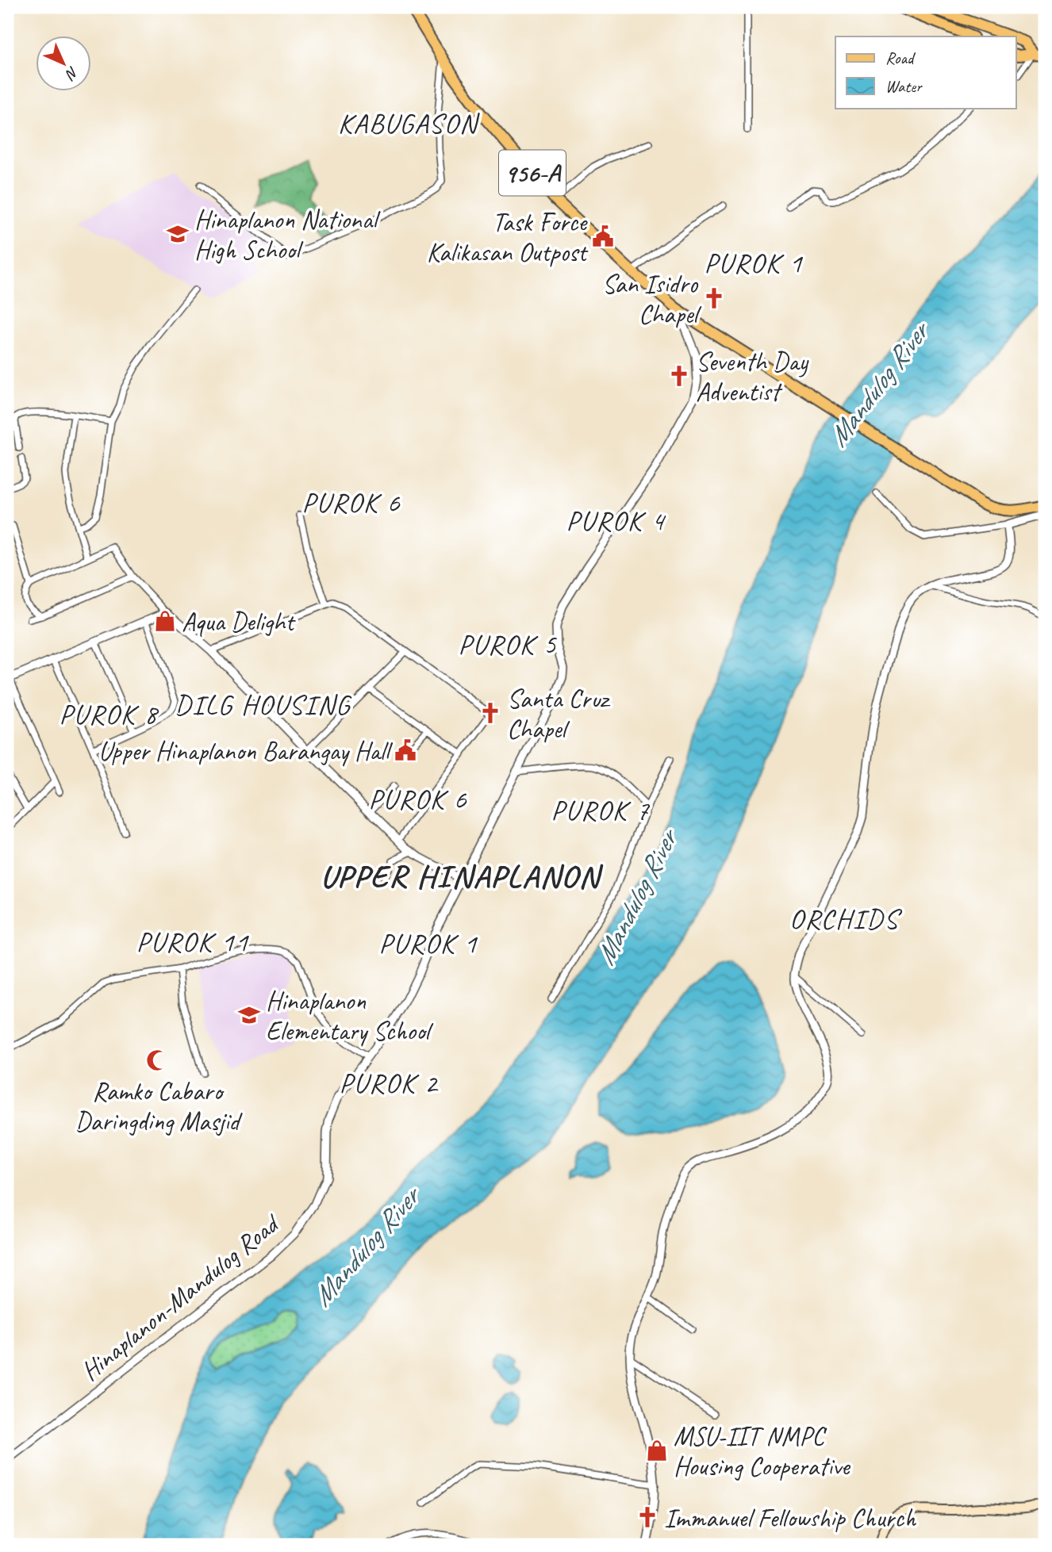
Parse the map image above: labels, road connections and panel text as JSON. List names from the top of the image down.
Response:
{
  "streets": {
    "main road": ["956-A"],
    "street": ["Hinaplanon-Mandulog Road"]
  },
  "crossings": [
    ["956-A", "Hinaplanon-Mandulog Road"]
  ],
  "districts": [
    "KABUGASON",
    "PUROK 1",
    "PUROK 6",
    "PUROK 4",
    "PUROK 5",
    "DILG HOUSING",
    "PUROK 8",
    "PUROK 6",
    "PUROK 7",
    "UPPER HINAPLANON",
    "ORCHIDS",
    "PUROK 11",
    "PUROK 1",
    "PUROK 2"
  ],
  "water": ["Mandulog River"],
  "places": {
    "school or university": ["Hinaplanon National High School", "Hinaplanon Elementary School"],
    "public building": ["Task Force Kalikasan Outpost", "Upper Hinaplanon Barangay Hall"],
    "church": [
      "San Isidro Chapel",
      "Seventh Day Adventist",
      "Santa Cruz Chapel",
      "Immanuel Fellowship Church"
    ],
    "shop": ["Aqua Delight", "MSU-IIT NMPC Housing Cooperative"],
    "mosque": ["Ramko Cabaro Daringding Masjid"]
  },
  "legend": ["Road", "Water"],
  "north": "bottom right"
}
